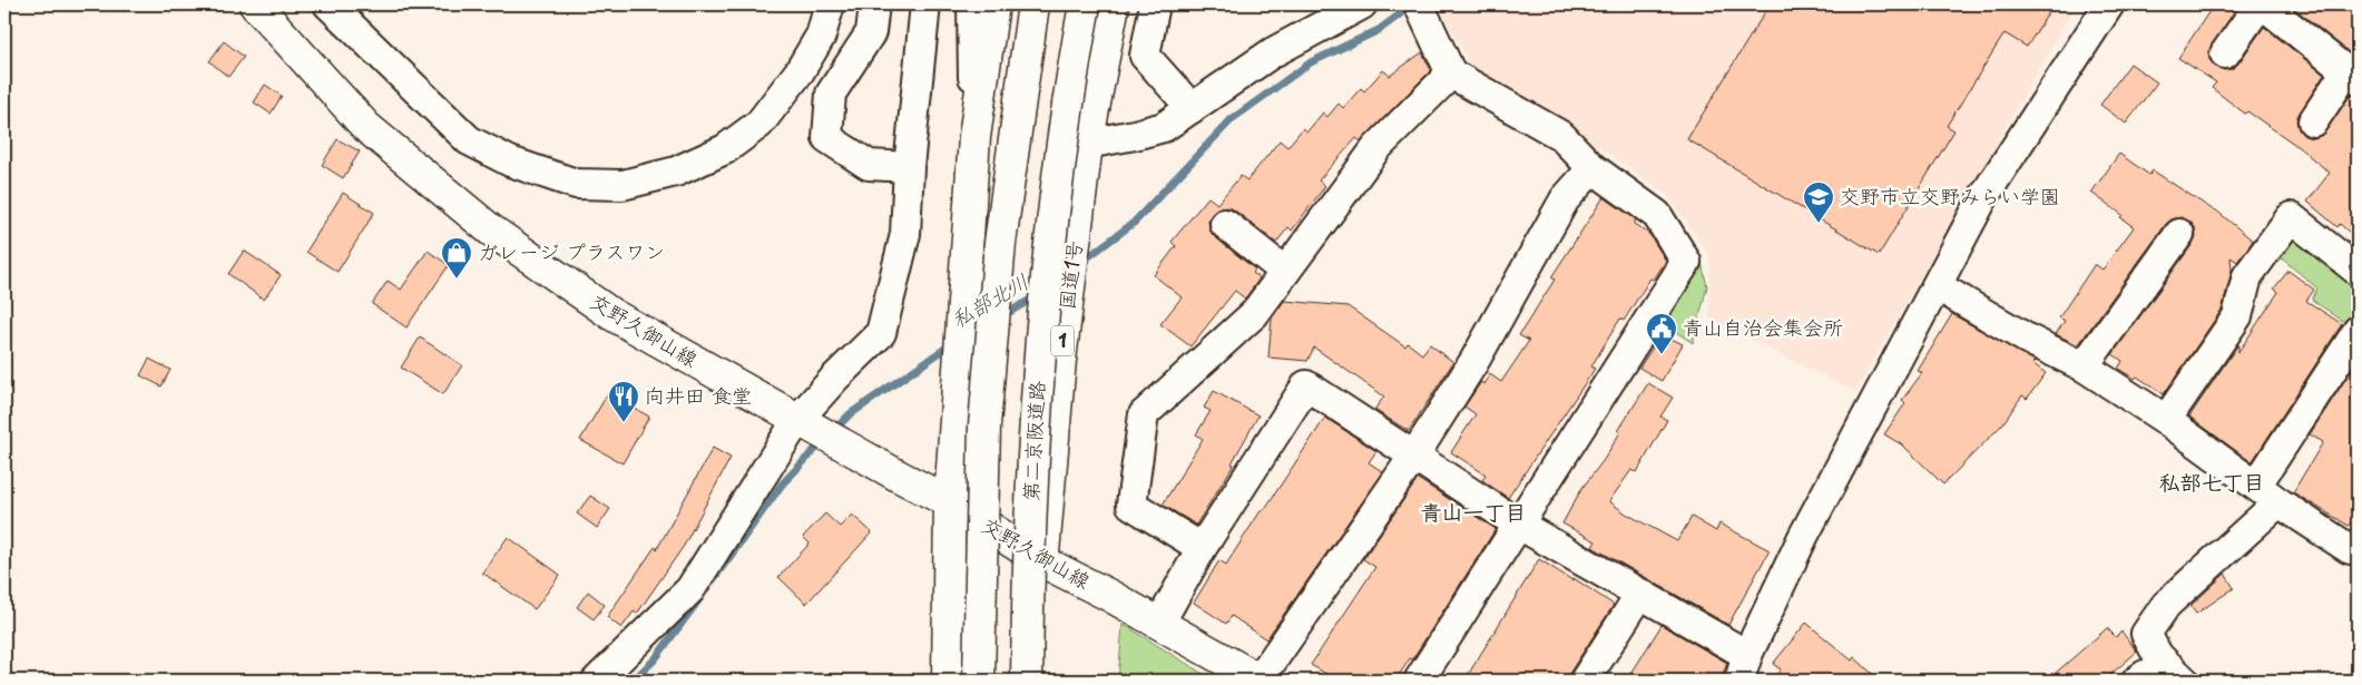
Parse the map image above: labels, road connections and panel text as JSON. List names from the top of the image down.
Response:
{
  "streets": {
    "main road": [
      "国道1号",
      "交野久御山線",
      "1",
      "第二京阪道路"
    ]
  },
  "crossings": [
    ["国道1号", "交野久御山線"]
  ],
  "districts": ["私部七丁目", "青山一丁目"],
  "water": ["私部北川"],
  "places": {
    "school or university": ["交野市立交野みらい学園"],
    "shop": ["ガレージ プラスワン"],
    "public building": ["青山自治会集会所"],
    "restaurant": ["向井田 食堂"]
  }
}
